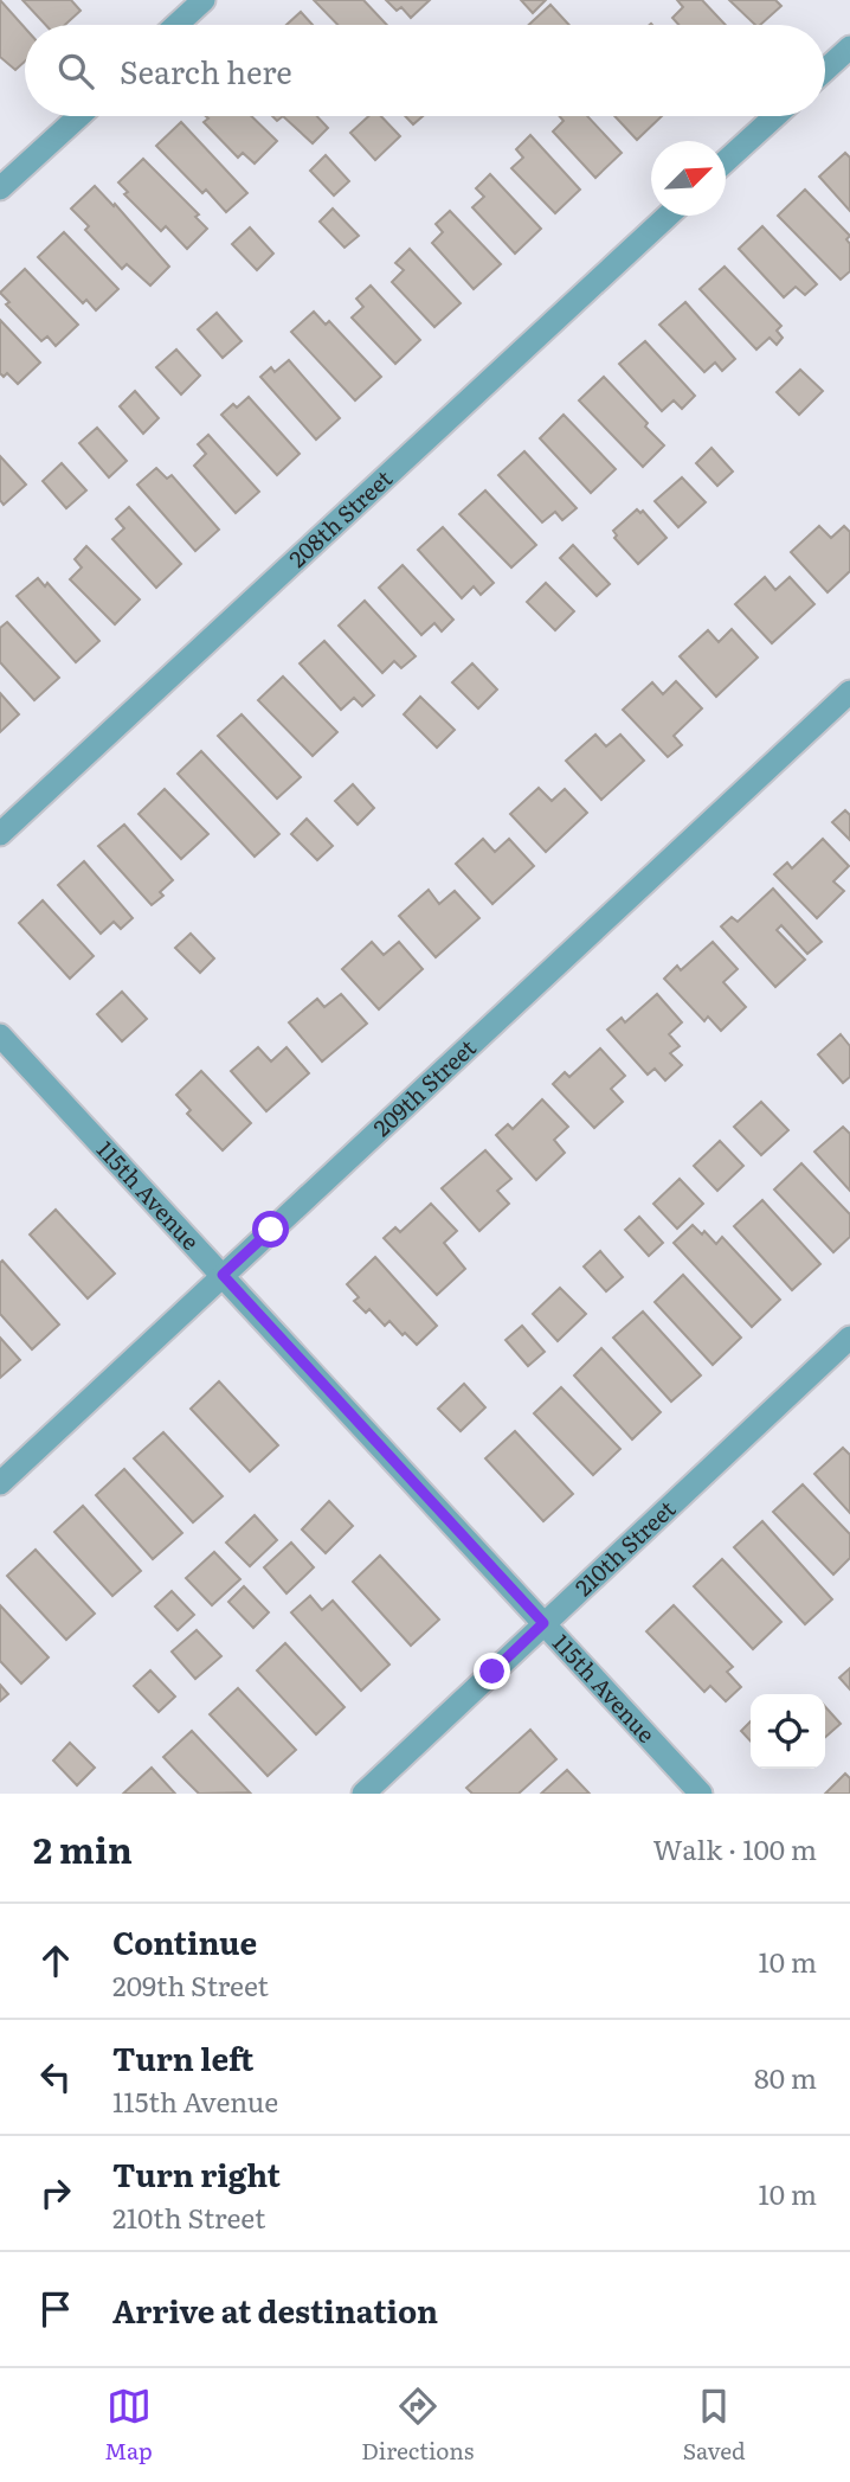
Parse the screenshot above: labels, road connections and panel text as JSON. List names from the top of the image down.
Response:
{
  "streets": {
    "street": [
      "208th Street",
      "209th Street",
      "115th Avenue",
      "210th Street"
    ]
  },
  "crossings": [
    ["209th Street", "115th Avenue"],
    ["115th Avenue", "210th Street"]
  ],
  "north": "top right",
  "page": {
    "search": "Search here",
    "heading": ["2 min", "Walk · 100 m"],
    "list": [
      ["Continue", "209th Street", "10 m"],
      ["Turn left", "115th Avenue", "80 m"],
      ["Turn right", "210th Street", "10 m"],
      "Arrive at destination"
    ],
    "nav": ["Map", "Directions", "Saved"]
  }
}
